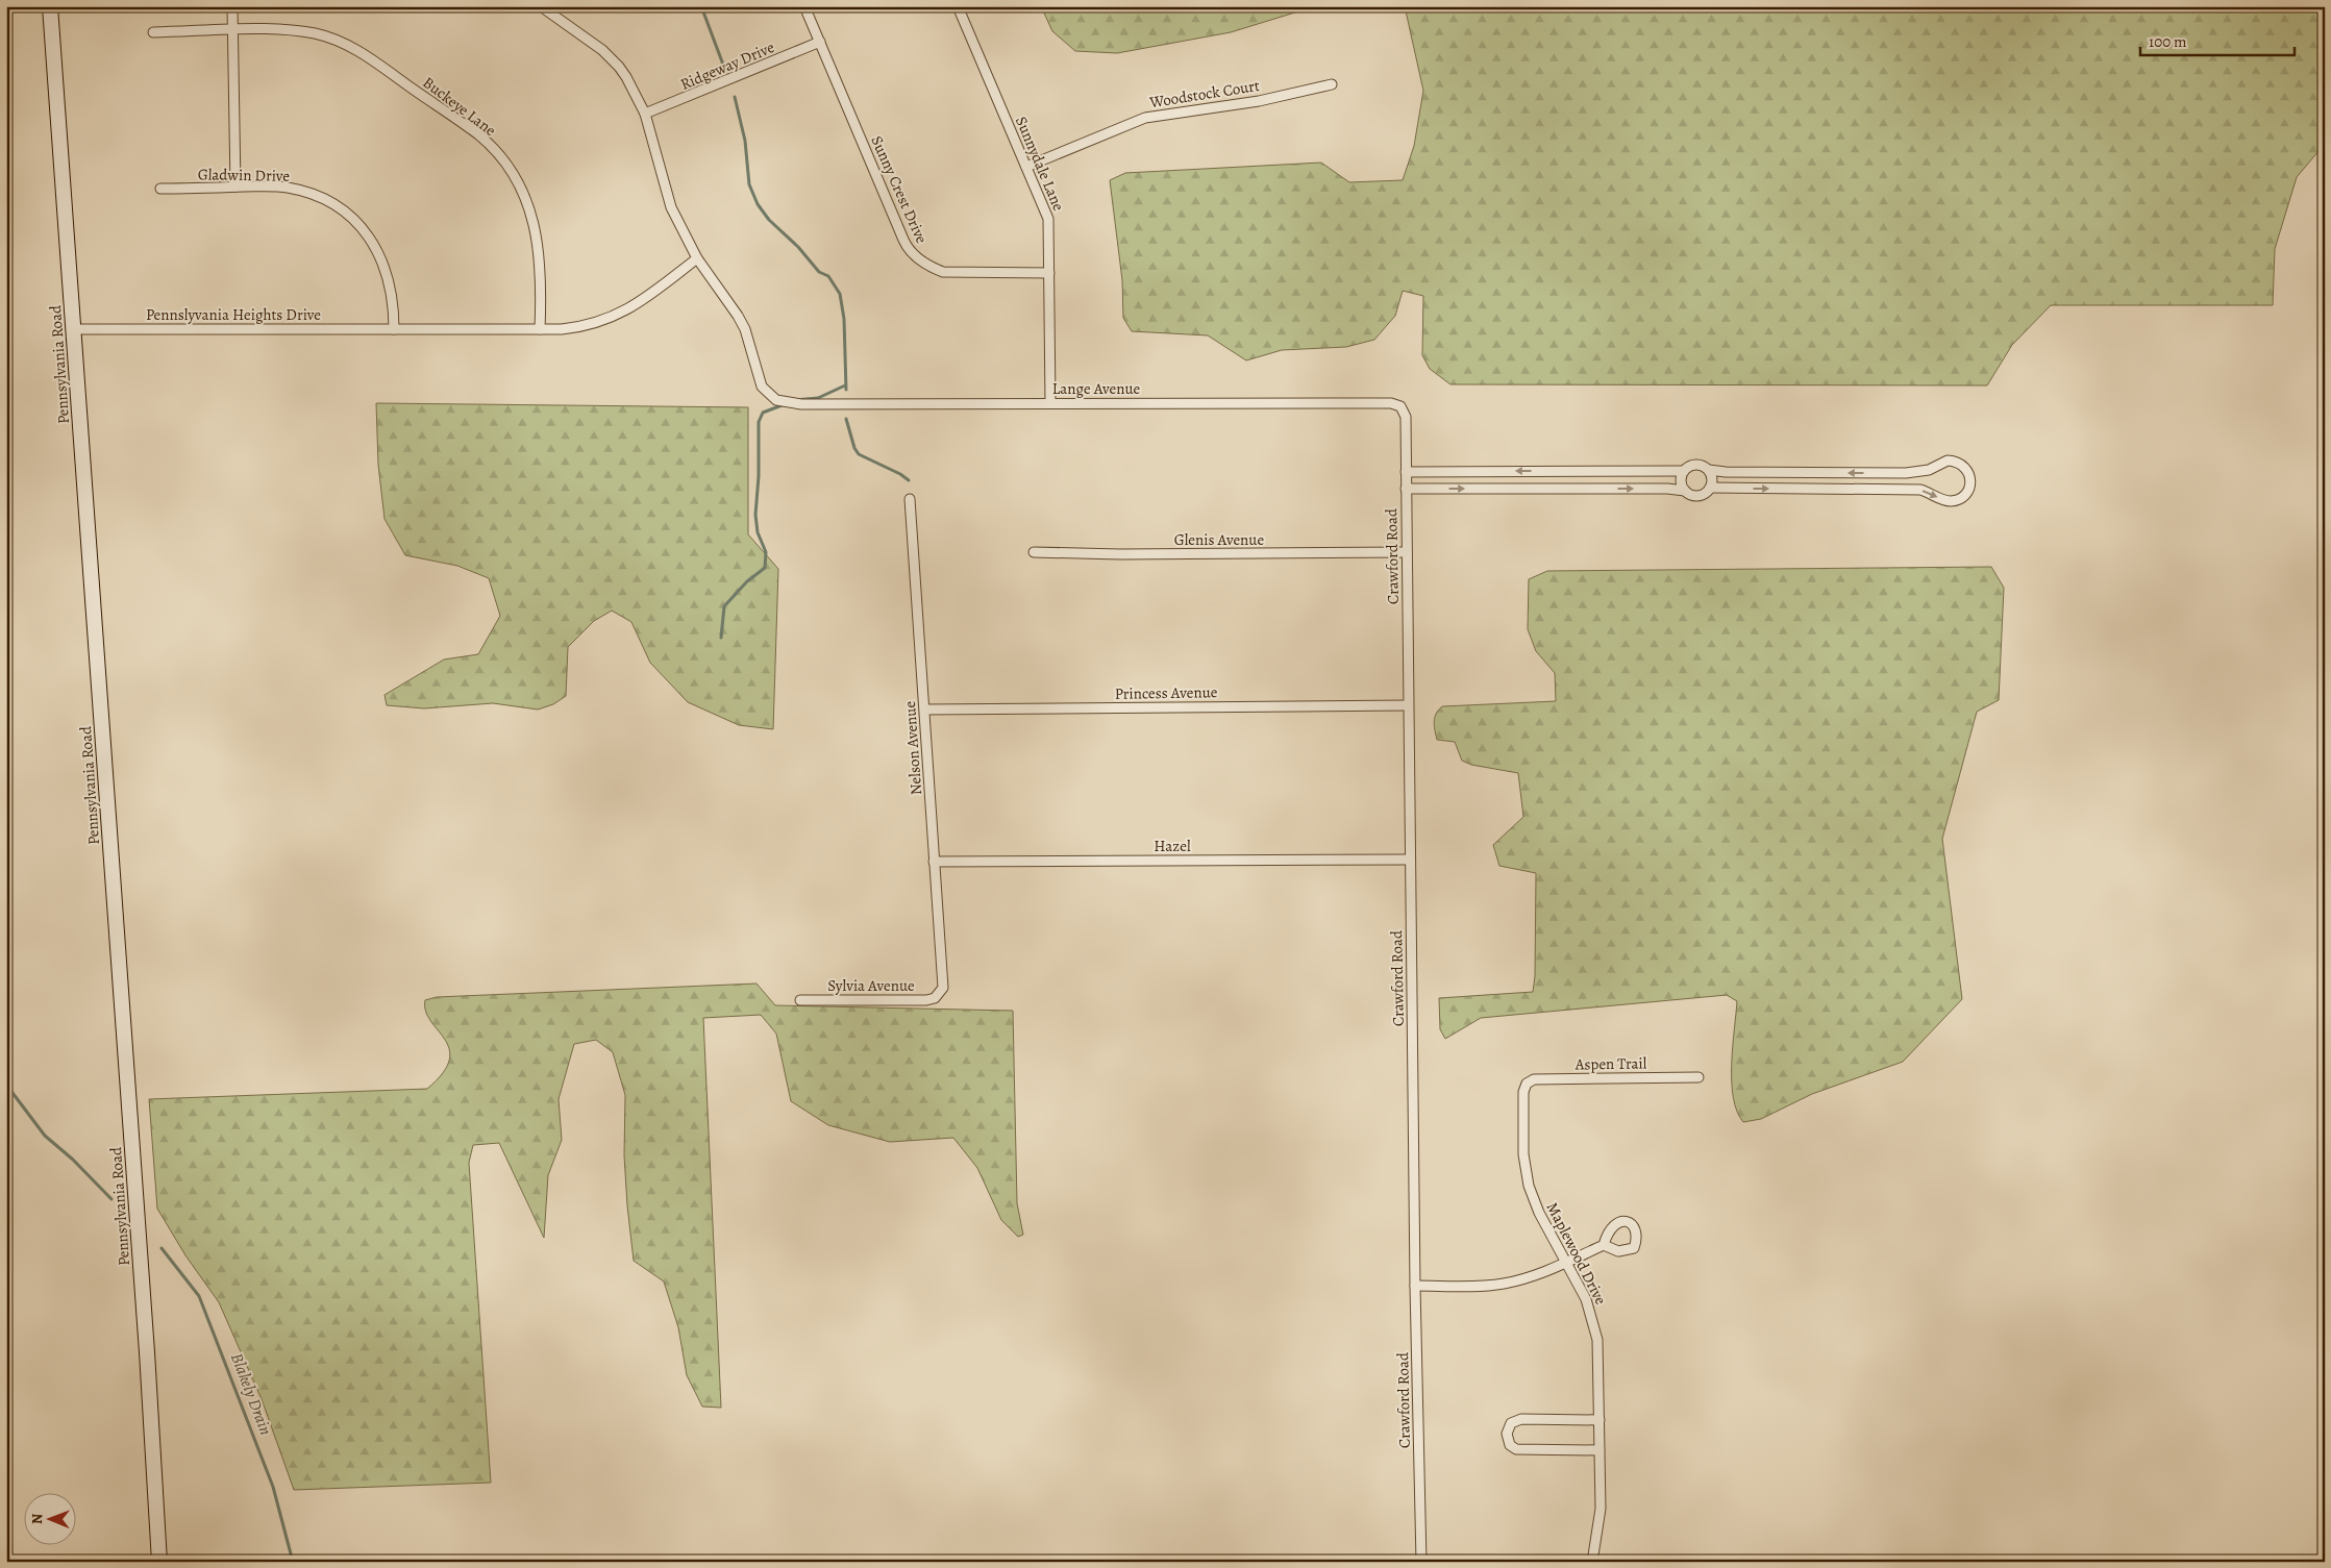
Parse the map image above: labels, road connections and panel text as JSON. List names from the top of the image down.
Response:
{
  "streets": {
    "street": [
      "Ridgeway Drive",
      "Woodstock Court",
      "Buckeye Lane",
      "Sunnydale Lane",
      "Gladwin Drive",
      "Sunny Crest Drive",
      "Pennslyvania Heights Drive",
      "Pennsylvania Road",
      "Lange Avenue",
      "Glenis Avenue",
      "Crawford Road",
      "Princess Avenue",
      "Nelson Avenue",
      "Hazel",
      "Sylvia Avenue",
      "Aspen Trail",
      "Maplewood Drive"
    ]
  },
  "crossings": [
    ["Ridgeway Drive", "Sunny Crest Drive"],
    ["Ridgeway Drive", "Lange Avenue"],
    ["Woodstock Court", "Sunnydale Lane"],
    ["Buckeye Lane", "Pennslyvania Heights Drive"],
    ["Sunnydale Lane", "Sunny Crest Drive"],
    ["Sunnydale Lane", "Lange Avenue"],
    ["Gladwin Drive", "Pennslyvania Heights Drive"],
    ["Pennslyvania Heights Drive", "Pennsylvania Road"],
    ["Pennslyvania Heights Drive", "Lange Avenue"],
    ["Lange Avenue", "Crawford Road"],
    ["Glenis Avenue", "Crawford Road"],
    ["Crawford Road", "Princess Avenue"],
    ["Crawford Road", "Hazel"],
    ["Princess Avenue", "Nelson Avenue"],
    ["Nelson Avenue", "Hazel"],
    ["Nelson Avenue", "Sylvia Avenue"],
    ["Aspen Trail", "Maplewood Drive"]
  ],
  "water": ["Blakely Drain"],
  "scale_bar": "100 m",
  "north": "left"
}
